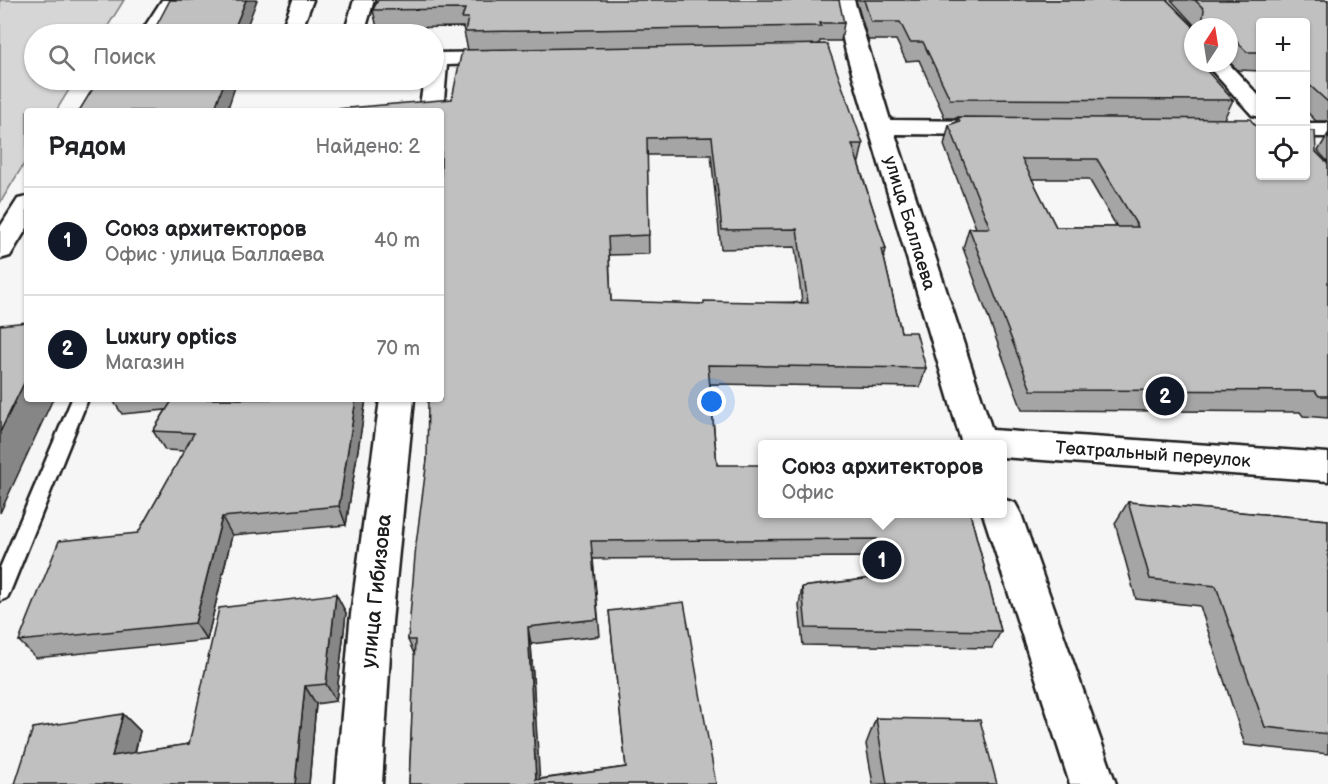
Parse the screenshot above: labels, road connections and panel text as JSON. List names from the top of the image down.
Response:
{
  "streets": {
    "street": ["улица Баллаева", "Театральный переулок", "улица Гибизова"]
  },
  "north": "top",
  "page": {
    "map_buttons": ["+", "−"],
    "search": "Поиск",
    "heading": ["Рядом", "Найдено: 2"],
    "list": [
      {
        "mark": "1",
        "name": "Союз архитекторов",
        "note": "Офис · улица Баллаева",
        "value": "40 m"
      },
      {
        "mark": "2",
        "name": "Luxury optics",
        "note": "Магазин",
        "value": "70 m"
      }
    ],
    "pins": ["2", "1"],
    "popup": ["Союз архитекторов", "Офис"]
  }
}
